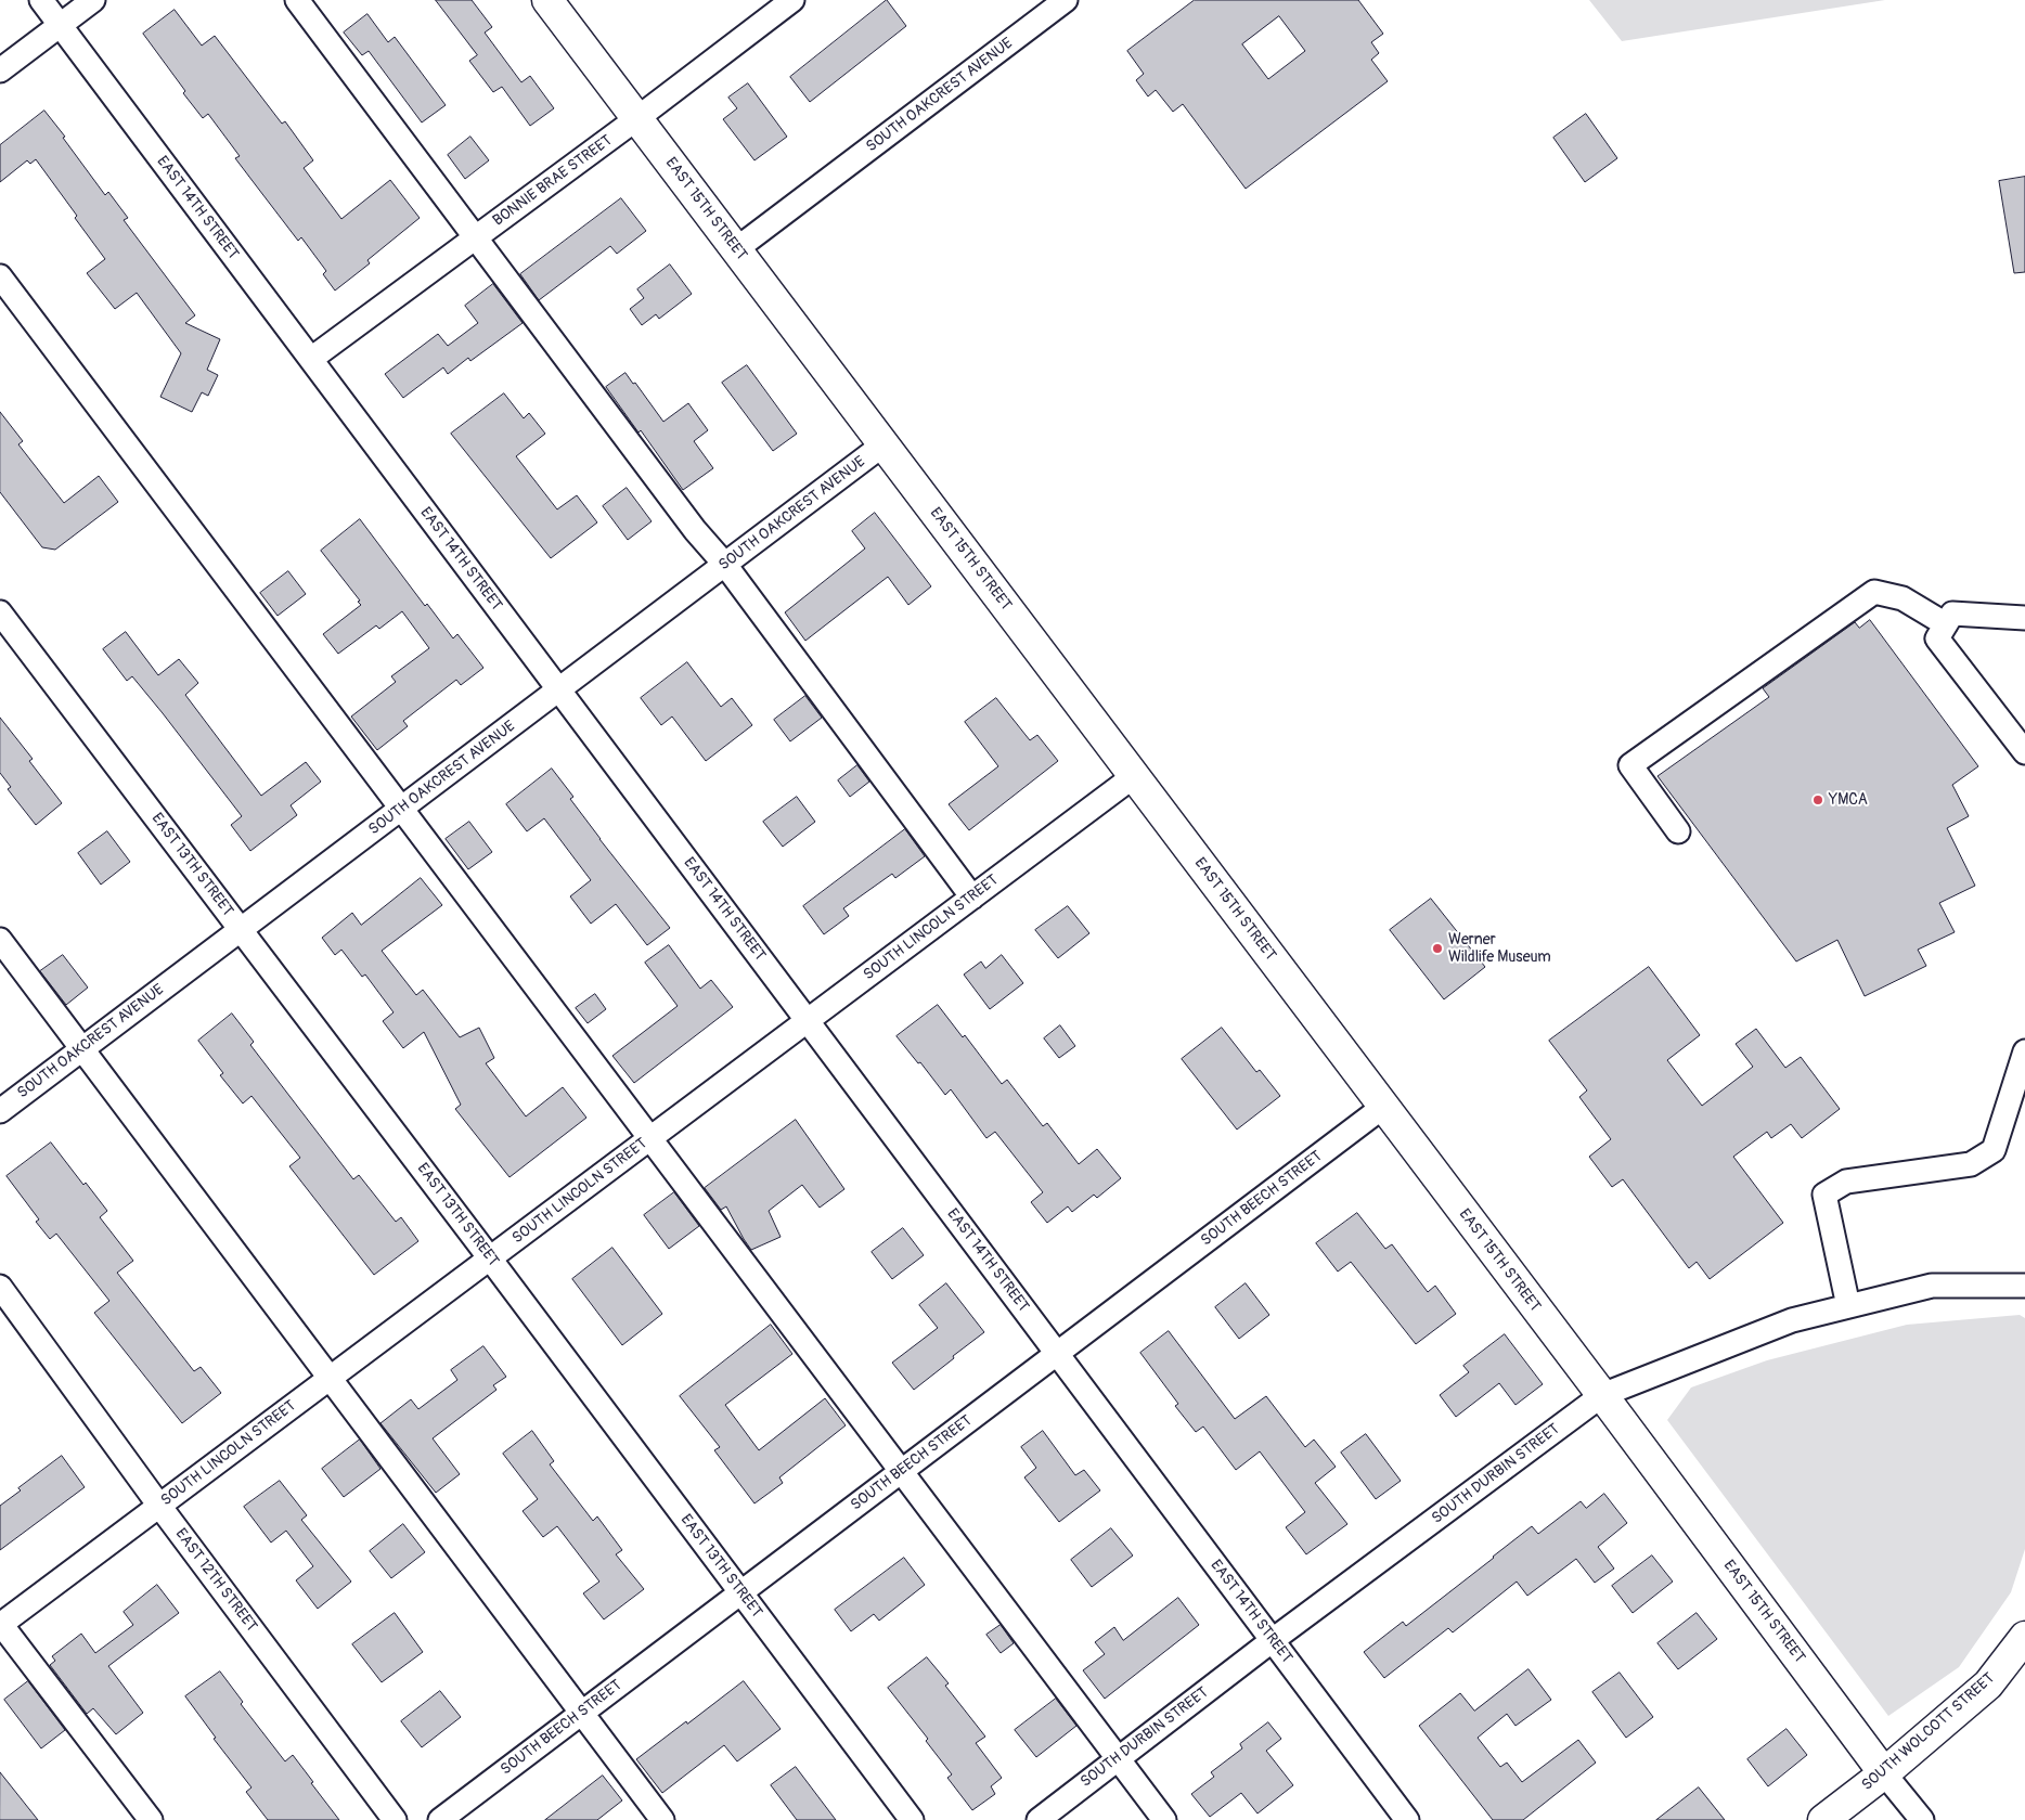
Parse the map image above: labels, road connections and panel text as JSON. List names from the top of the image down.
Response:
{
  "streets": {
    "main road": ["EAST 15TH STREET", "SOUTH WOLCOTT STREET"],
    "street": [
      "SOUTH OAKCREST AVENUE",
      "BONNIE BRAE STREET",
      "EAST 14TH STREET",
      "EAST 13TH STREET",
      "SOUTH LINCOLN STREET",
      "SOUTH BEECH STREET",
      "SOUTH DURBIN STREET",
      "EAST 12TH STREET"
    ]
  },
  "crossings": [
    ["SOUTH OAKCREST AVENUE", "EAST 14TH STREET"],
    ["SOUTH OAKCREST AVENUE", "EAST 15TH STREET"],
    ["SOUTH OAKCREST AVENUE", "EAST 13TH STREET"],
    ["BONNIE BRAE STREET", "EAST 14TH STREET"],
    ["BONNIE BRAE STREET", "EAST 15TH STREET"],
    ["EAST 14TH STREET", "SOUTH LINCOLN STREET"],
    ["EAST 14TH STREET", "SOUTH BEECH STREET"],
    ["EAST 14TH STREET", "SOUTH DURBIN STREET"],
    ["EAST 15TH STREET", "SOUTH LINCOLN STREET"],
    ["EAST 15TH STREET", "SOUTH BEECH STREET"],
    ["EAST 15TH STREET", "SOUTH DURBIN STREET"],
    ["EAST 15TH STREET", "SOUTH WOLCOTT STREET"],
    ["EAST 13TH STREET", "SOUTH LINCOLN STREET"],
    ["EAST 13TH STREET", "SOUTH BEECH STREET"],
    ["SOUTH LINCOLN STREET", "EAST 12TH STREET"]
  ],
  "places": ["YMCA", "Werner Wildlife Museum"]
}
